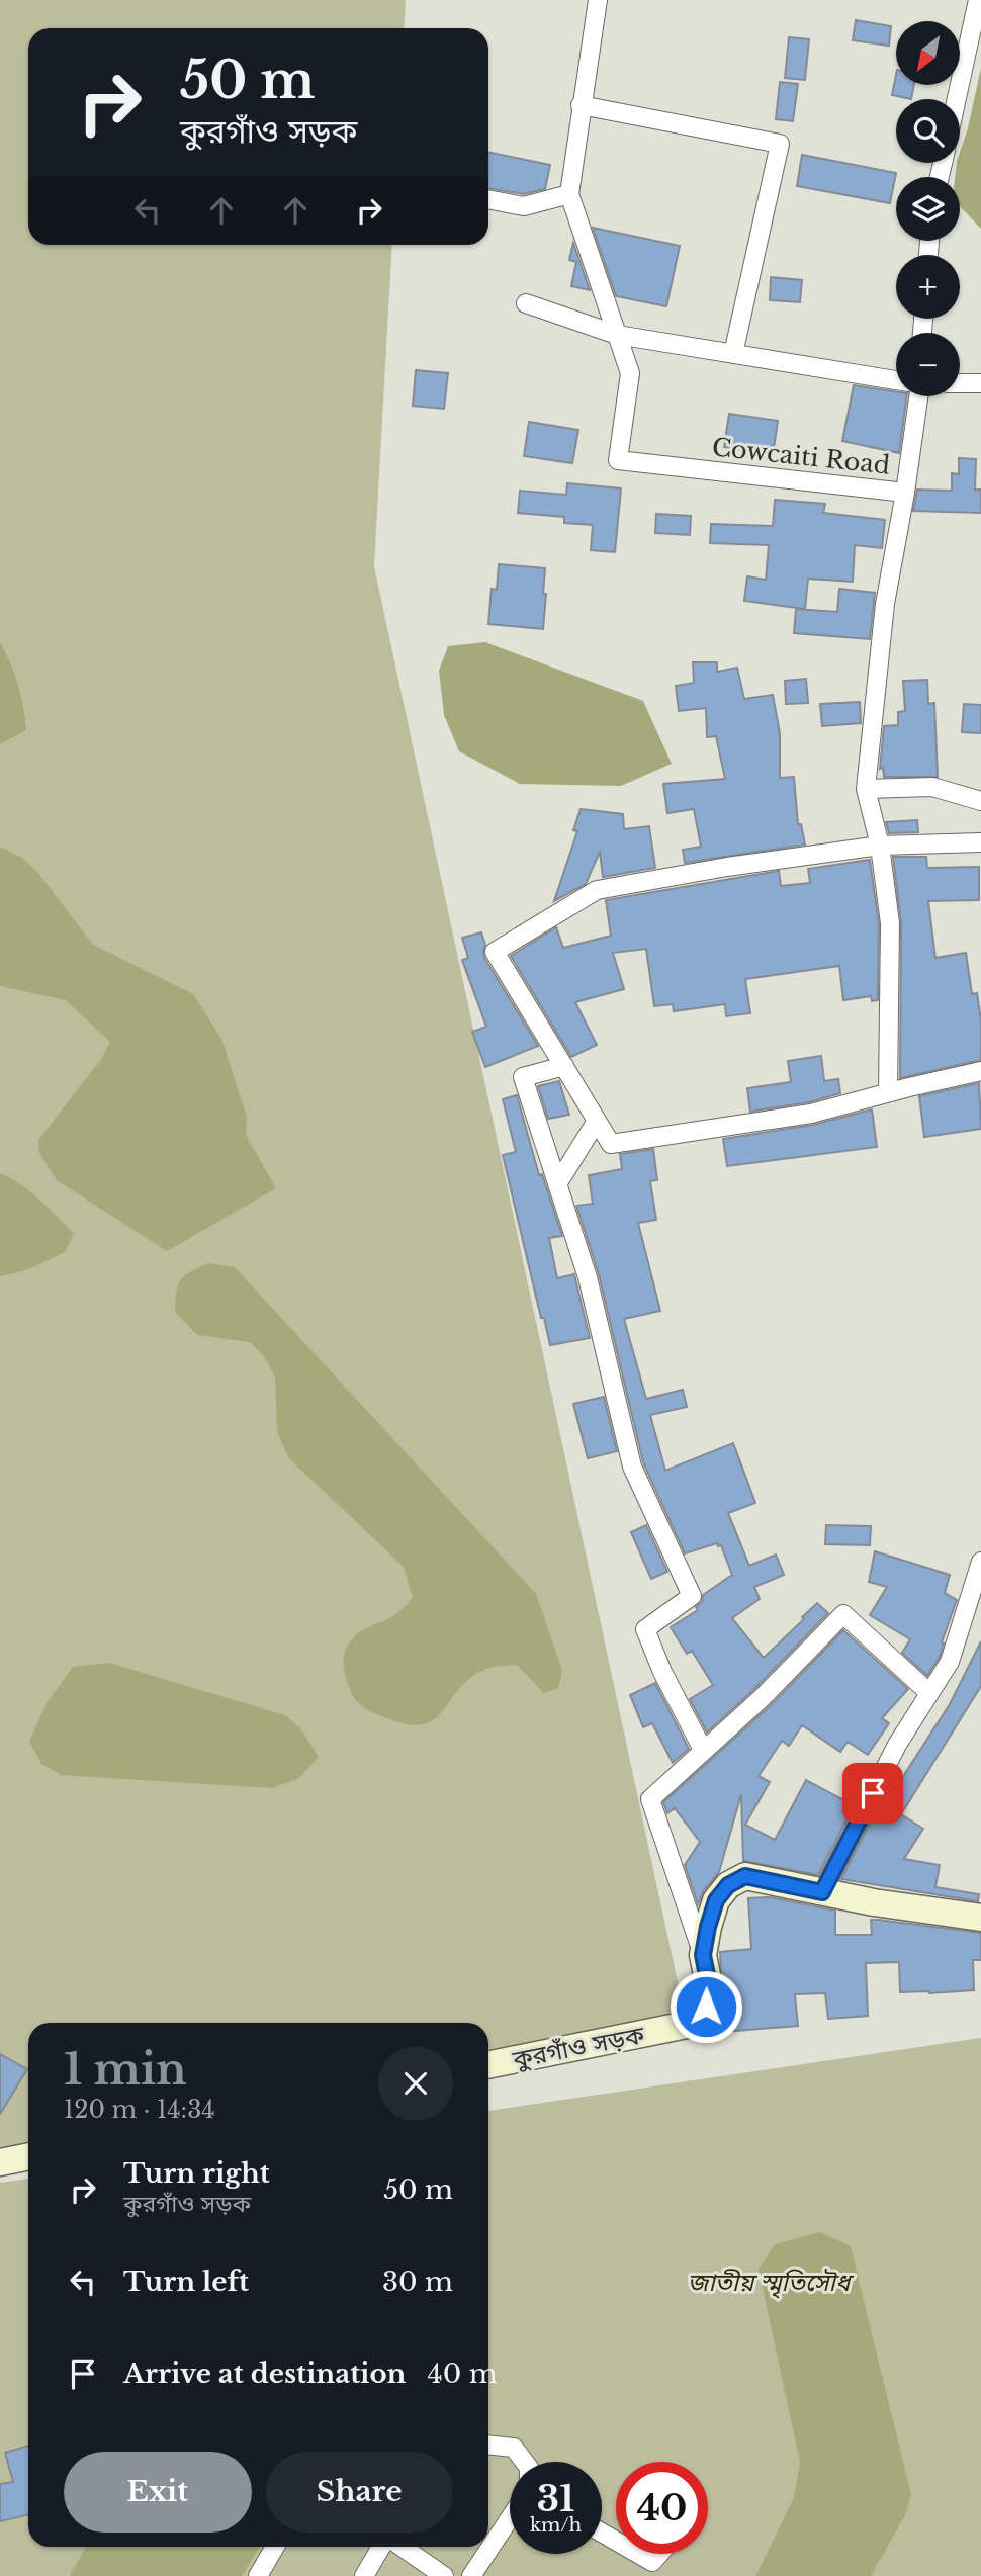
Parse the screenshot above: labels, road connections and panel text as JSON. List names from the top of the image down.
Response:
{
  "streets": {
    "street": ["Cowcaiti Road", "কুরগাঁও সড়ক"]
  },
  "parks": ["জাতীয় স্মৃতিসৌধ"],
  "north": "bottom left",
  "page": {
    "map_buttons": ["+", "−"],
    "turn": ["50 m", "কুরগাঁও সড়ক"],
    "heading": ["1 min", "120 m · 14:34"],
    "list": [
      {
        "name": "Turn right",
        "note": "কুরগাঁও সড়ক",
        "value": "50 m"
      },
      {
        "name": "Turn left",
        "value": "30 m"
      },
      {
        "name": "Arrive at destination",
        "value": "40 m"
      }
    ],
    "buttons": ["Exit", "Share"],
    "speed": "31 km/h",
    "limit": "40"
  }
}
